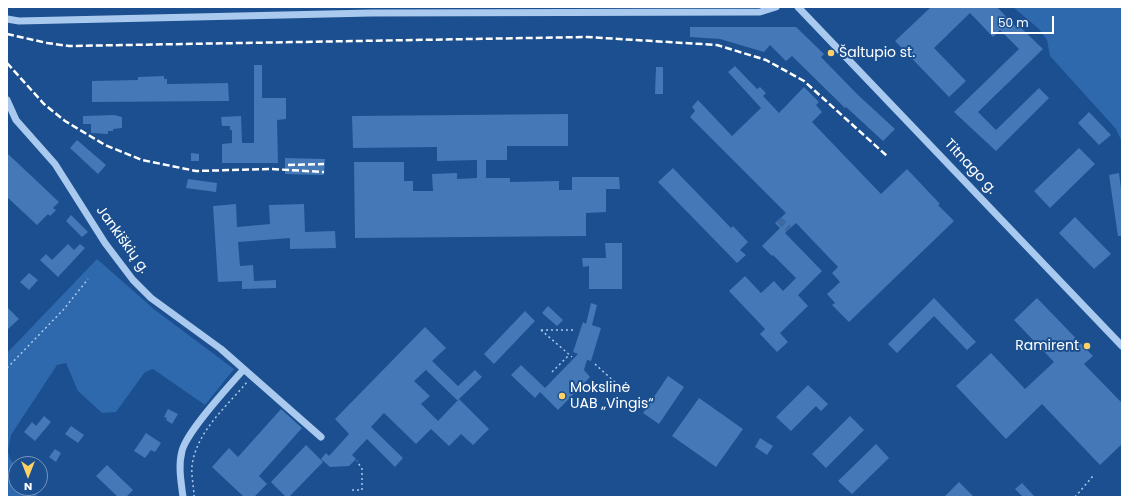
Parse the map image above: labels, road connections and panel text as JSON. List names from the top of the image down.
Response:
{
  "streets": {
    "street": ["Titnago g.", "Jankiškių g."]
  },
  "places": ["Šaltupio st.", "Ramirent", "Mokslinė UAB „Vingis“"],
  "scale_bar": "50 m",
  "north": "bottom"
}
